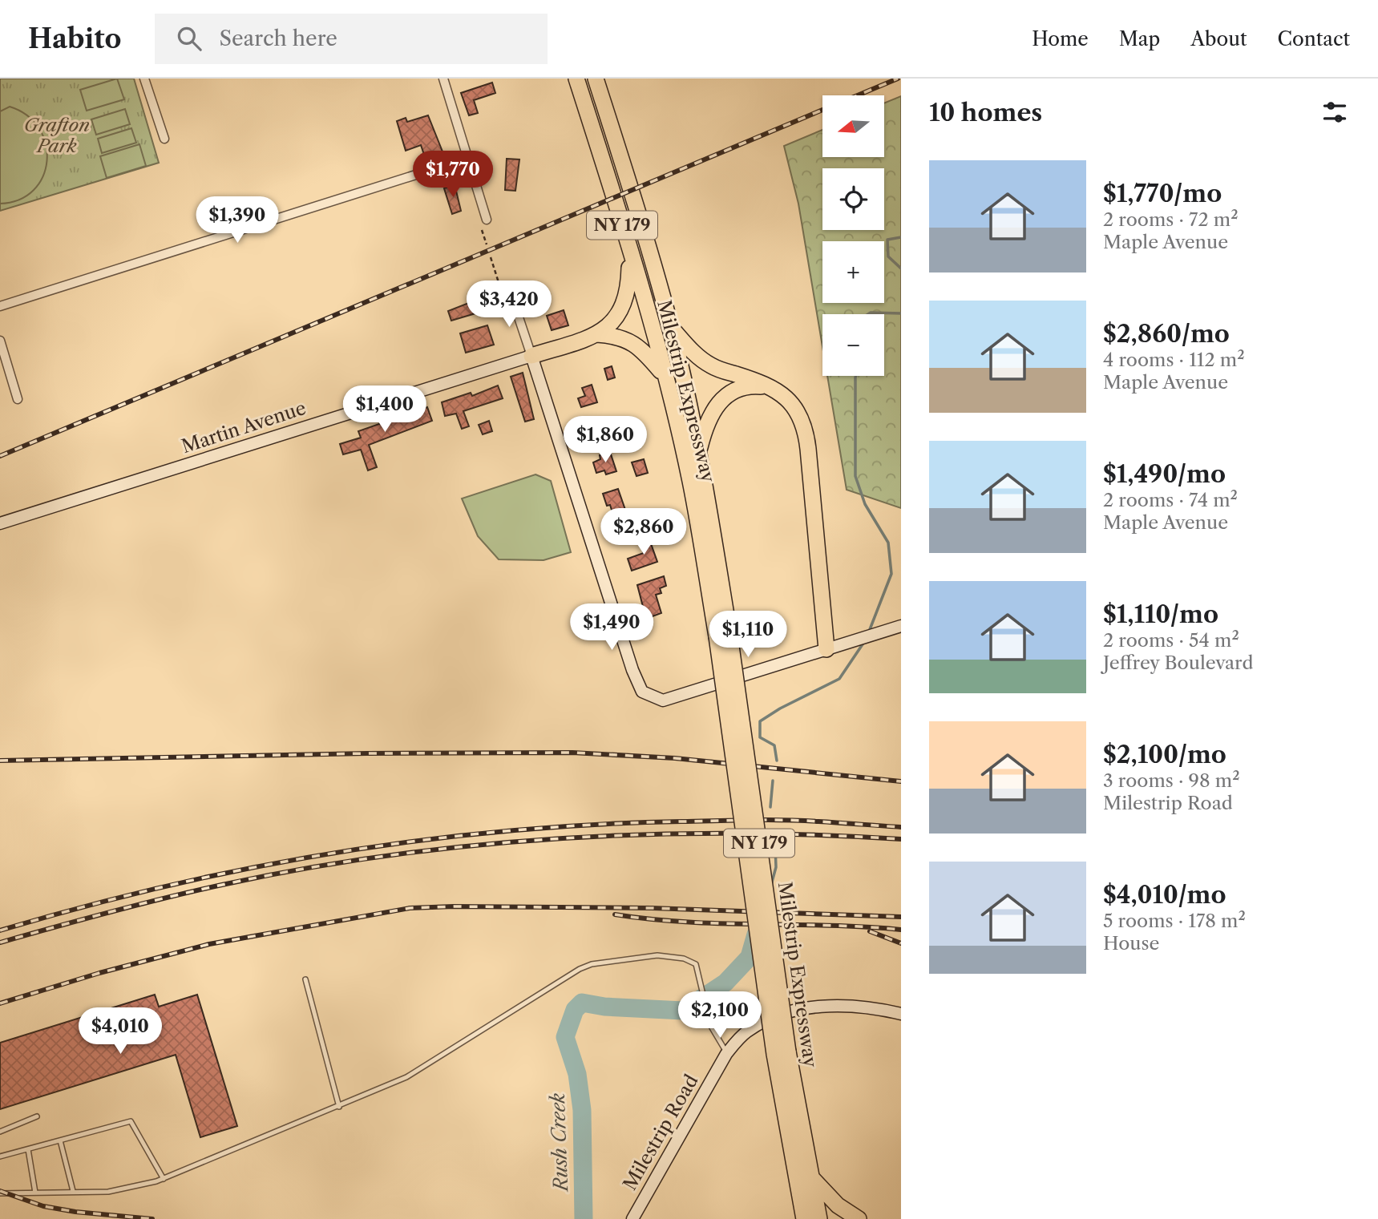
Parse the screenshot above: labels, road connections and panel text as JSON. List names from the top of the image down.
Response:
{
  "streets": {
    "highway": ["NY 179", "Milestrip Expressway"],
    "street": ["Martin Avenue", "Milestrip Road"]
  },
  "water": ["Rush Creek"],
  "parks": ["Grafton Park"],
  "north": "left",
  "page": {
    "header": "Habito",
    "search": "Search here",
    "nav": [
      "Home",
      "Map",
      "About",
      "Contact"
    ],
    "heading": "10 homes",
    "map_buttons": ["+", "−"],
    "list": [
      {
        "name": "$1,770/mo",
        "note": "2 rooms · 72 m² · Maple Avenue"
      },
      {
        "name": "$2,860/mo",
        "note": "4 rooms · 112 m² · Maple Avenue"
      },
      {
        "name": "$1,490/mo",
        "note": "2 rooms · 74 m² · Maple Avenue"
      },
      {
        "name": "$1,110/mo",
        "note": "2 rooms · 54 m² · Jeffrey Boulevard"
      },
      {
        "name": "$2,100/mo",
        "note": "3 rooms · 98 m² · Milestrip Road"
      },
      {
        "name": "$4,010/mo",
        "note": "5 rooms · 178 m² · House"
      }
    ],
    "price": [
      "$1,770",
      "$1,390",
      "$3,420",
      "$1,400",
      "$1,860",
      "$2,860",
      "$1,490",
      "$1,110",
      "$2,100",
      "$4,010"
    ]
  }
}
